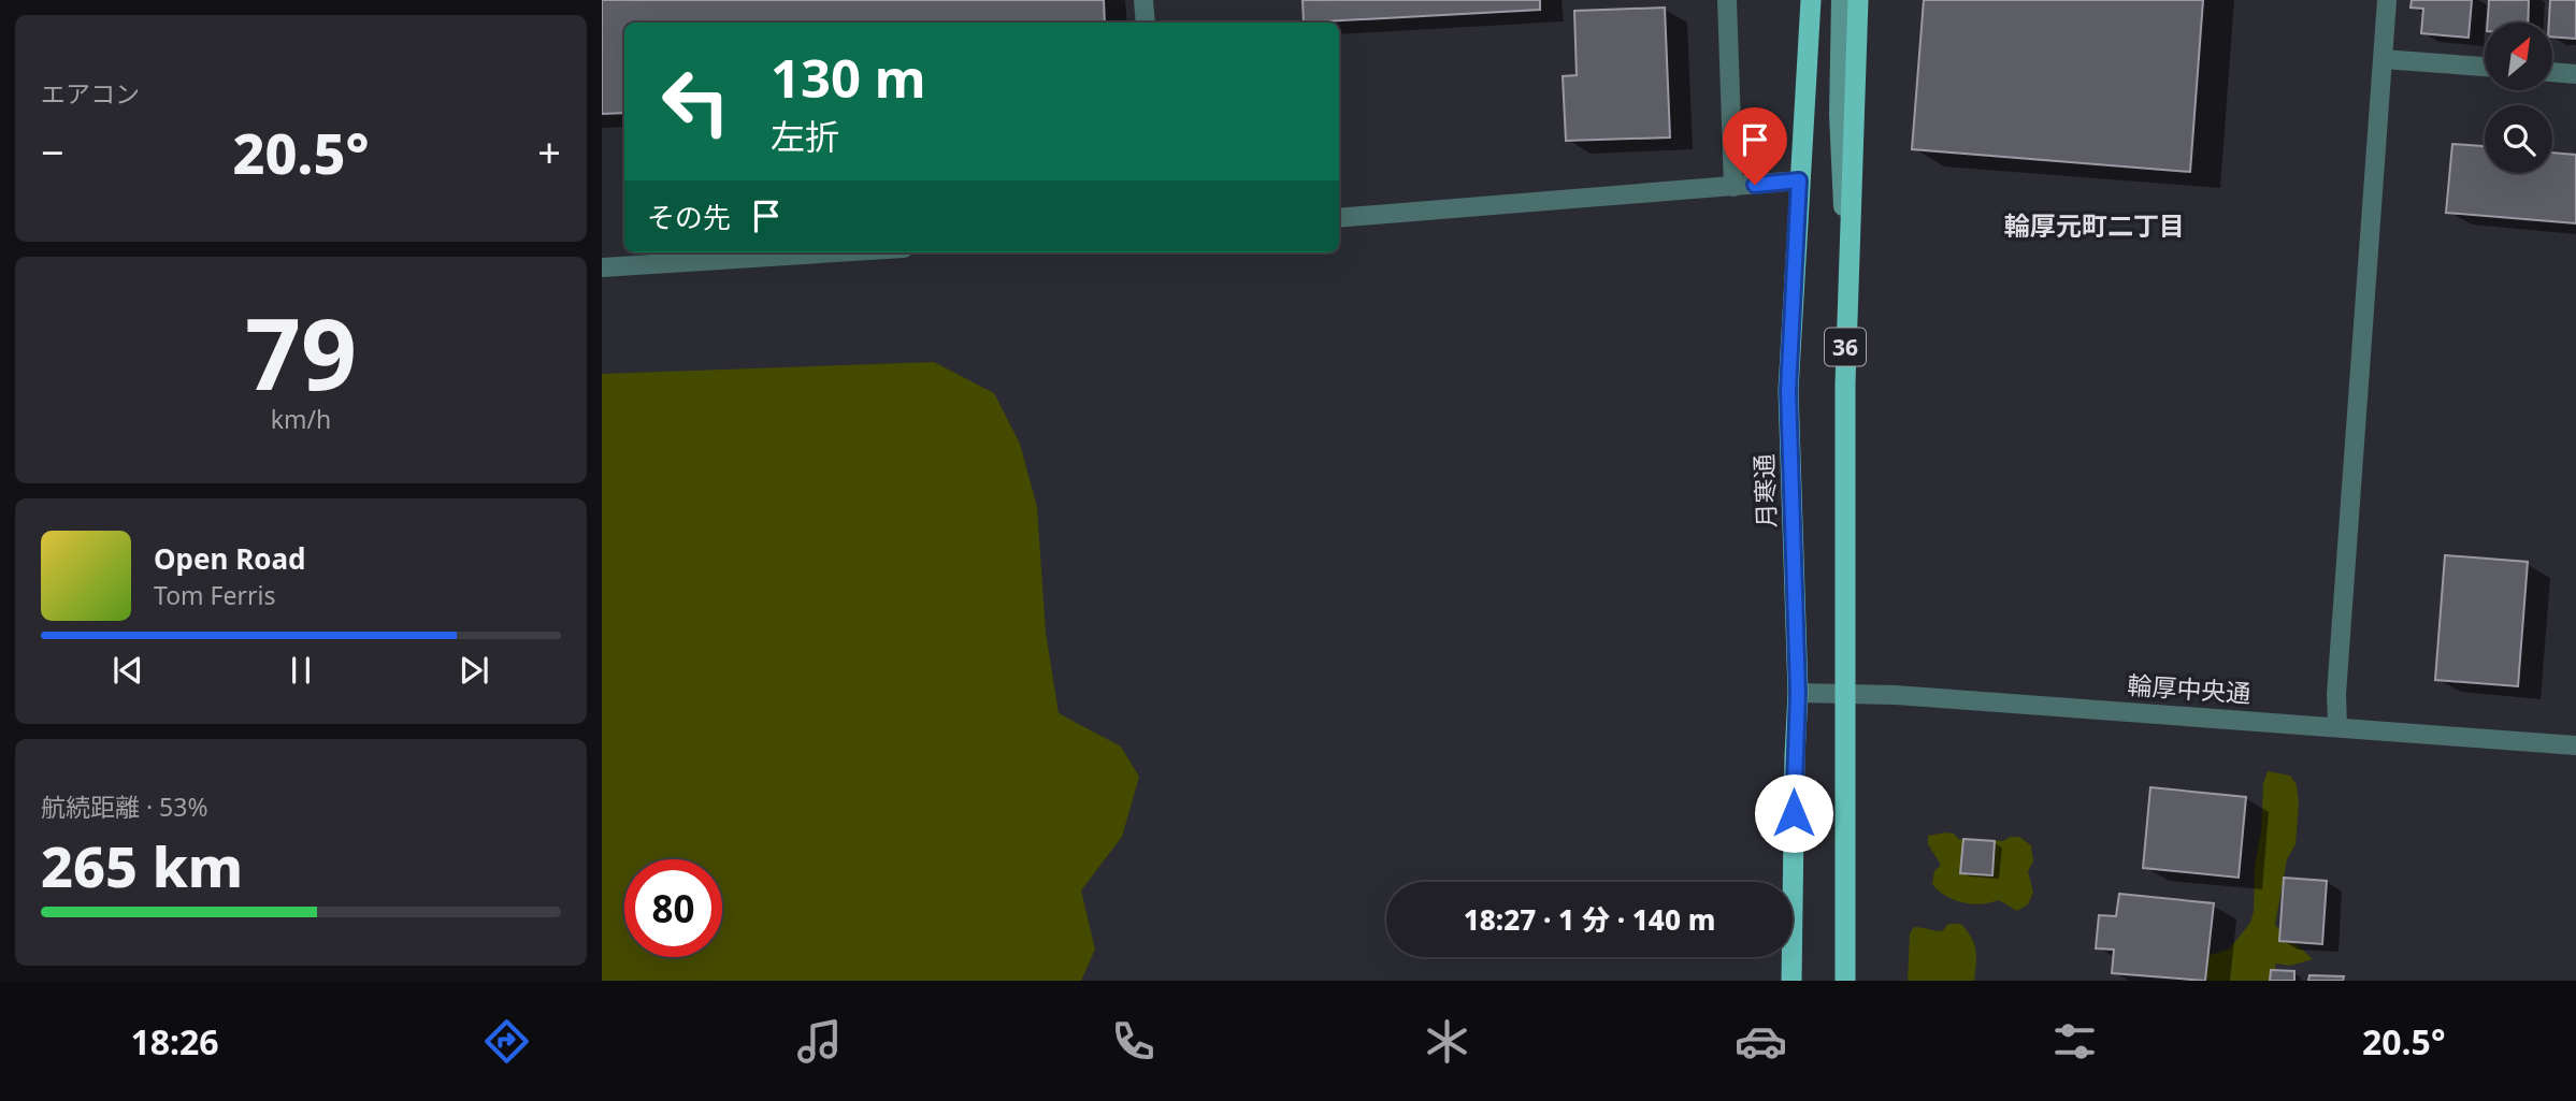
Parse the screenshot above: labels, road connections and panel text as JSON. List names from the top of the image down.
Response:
{
  "streets": {
    "highway": ["36", "月寒通"],
    "street": ["輪厚中央通"]
  },
  "crossings": [
    ["36", "輪厚中央通"],
    ["月寒通", "輪厚中央通"]
  ],
  "districts": ["輪厚元町二丁目"],
  "north": "top right",
  "page": {
    "tile": [
      "エアコン",
      ["79", "km/h"],
      ["航続距離 · 53%", "265 km"]
    ],
    "turn": ["130 m", "左折"],
    "heat": ["−", "20.5°", "+"],
    "then": "その先",
    "song": ["Open Road", "Tom Ferris"],
    "limit": "80",
    "trip": "18:27 · 1 分 · 140 m",
    "tabs": ["18:26", "20.5°"]
  }
}
